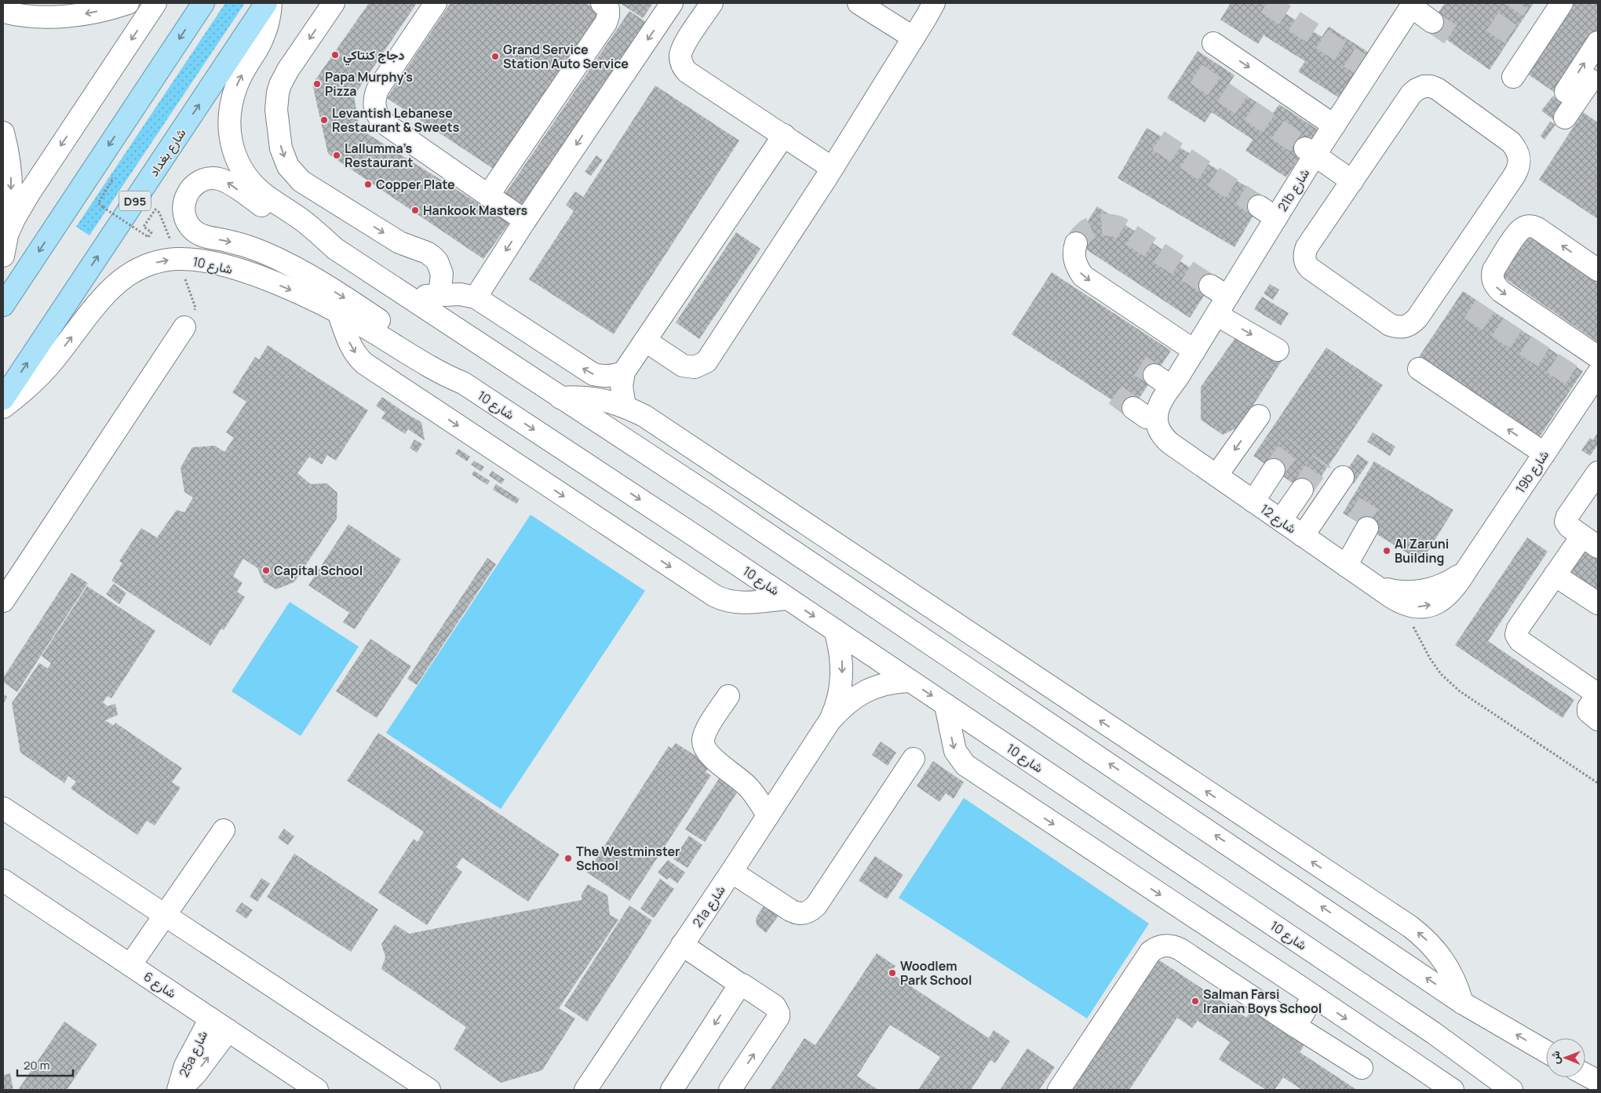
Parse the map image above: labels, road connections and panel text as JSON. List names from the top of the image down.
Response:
{
  "streets": {
    "main road": ["شارع بغداد", "D95"],
    "street": [
      "21b شارع",
      "شارع 10",
      "19b شارع",
      "شارع 12",
      "21a شارع",
      "شارع 6",
      "25a شارع"
    ]
  },
  "crossings": [
    ["21b شارع", "شارع 12"],
    ["شارع 10", "21a شارع"],
    ["19b شارع", "شارع 12"],
    ["شارع 6", "25a شارع"]
  ],
  "places": [
    "دجاج كنتاكي",
    "Grand Service Station Auto Service",
    "Papa Murphy's Pizza",
    "Levantish Lebanese Restaurant & Sweets",
    "Lallumma’s Restaurant",
    "Copper Plate",
    "Hankook Masters",
    "Al Zaruni Building",
    "Capital School",
    "The Westminster School",
    "Woodlem Park School",
    "Salman Farsi Iranian Boys School"
  ],
  "scale_bar": "20 m",
  "north": "left"
}
